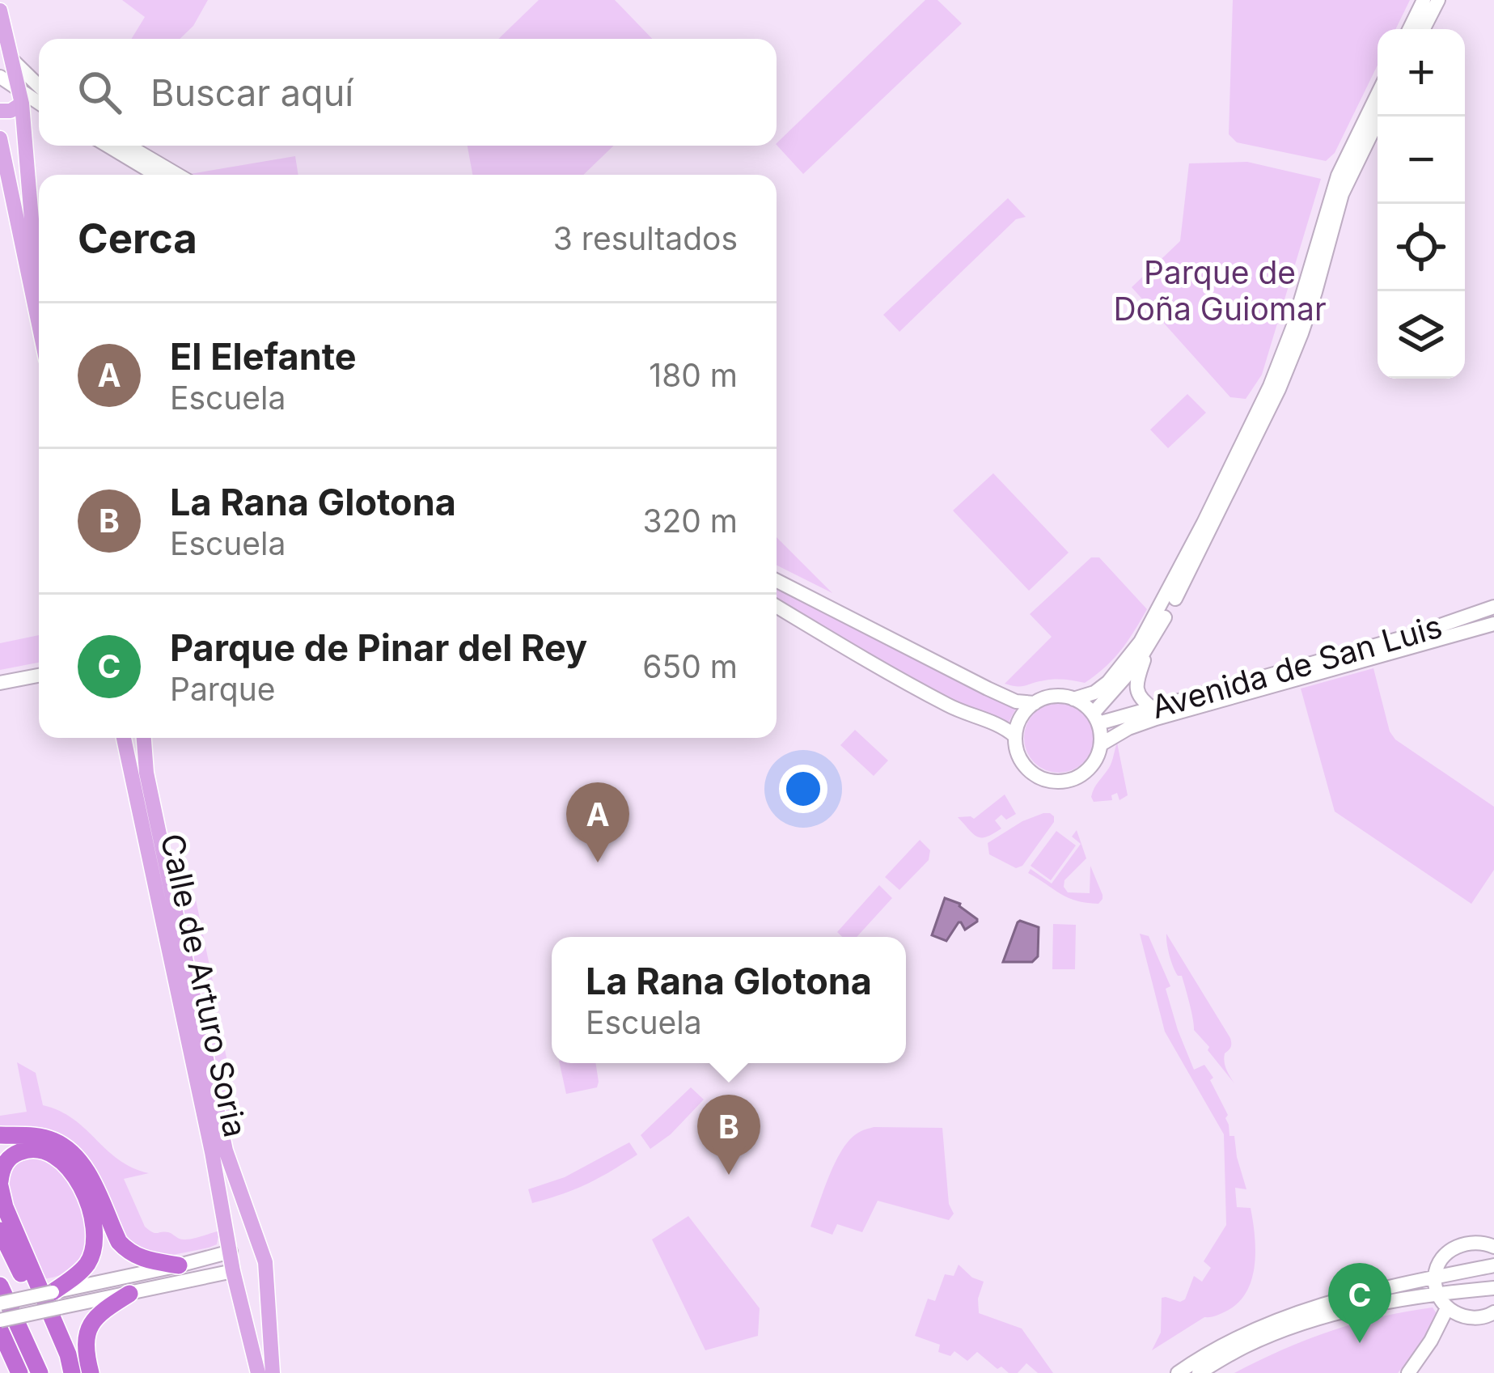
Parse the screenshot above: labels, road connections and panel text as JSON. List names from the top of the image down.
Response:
{
  "streets": {
    "main road": ["Calle de Arturo Soria"],
    "street": ["Avenida de San Luis"]
  },
  "parks": ["Parque de Doña Guiomar"],
  "page": {
    "map_buttons": ["+", "−"],
    "search": "Buscar aquí",
    "heading": ["Cerca", "3 resultados"],
    "list": [
      {
        "mark": "A",
        "name": "El Elefante",
        "note": "Escuela",
        "value": "180 m"
      },
      {
        "mark": "B",
        "name": "La Rana Glotona",
        "note": "Escuela",
        "value": "320 m"
      },
      {
        "mark": "C",
        "name": "Parque de Pinar del Rey",
        "note": "Parque",
        "value": "650 m"
      }
    ],
    "pins": ["A", "B", "C"],
    "popup": ["La Rana Glotona", "Escuela"]
  }
}
